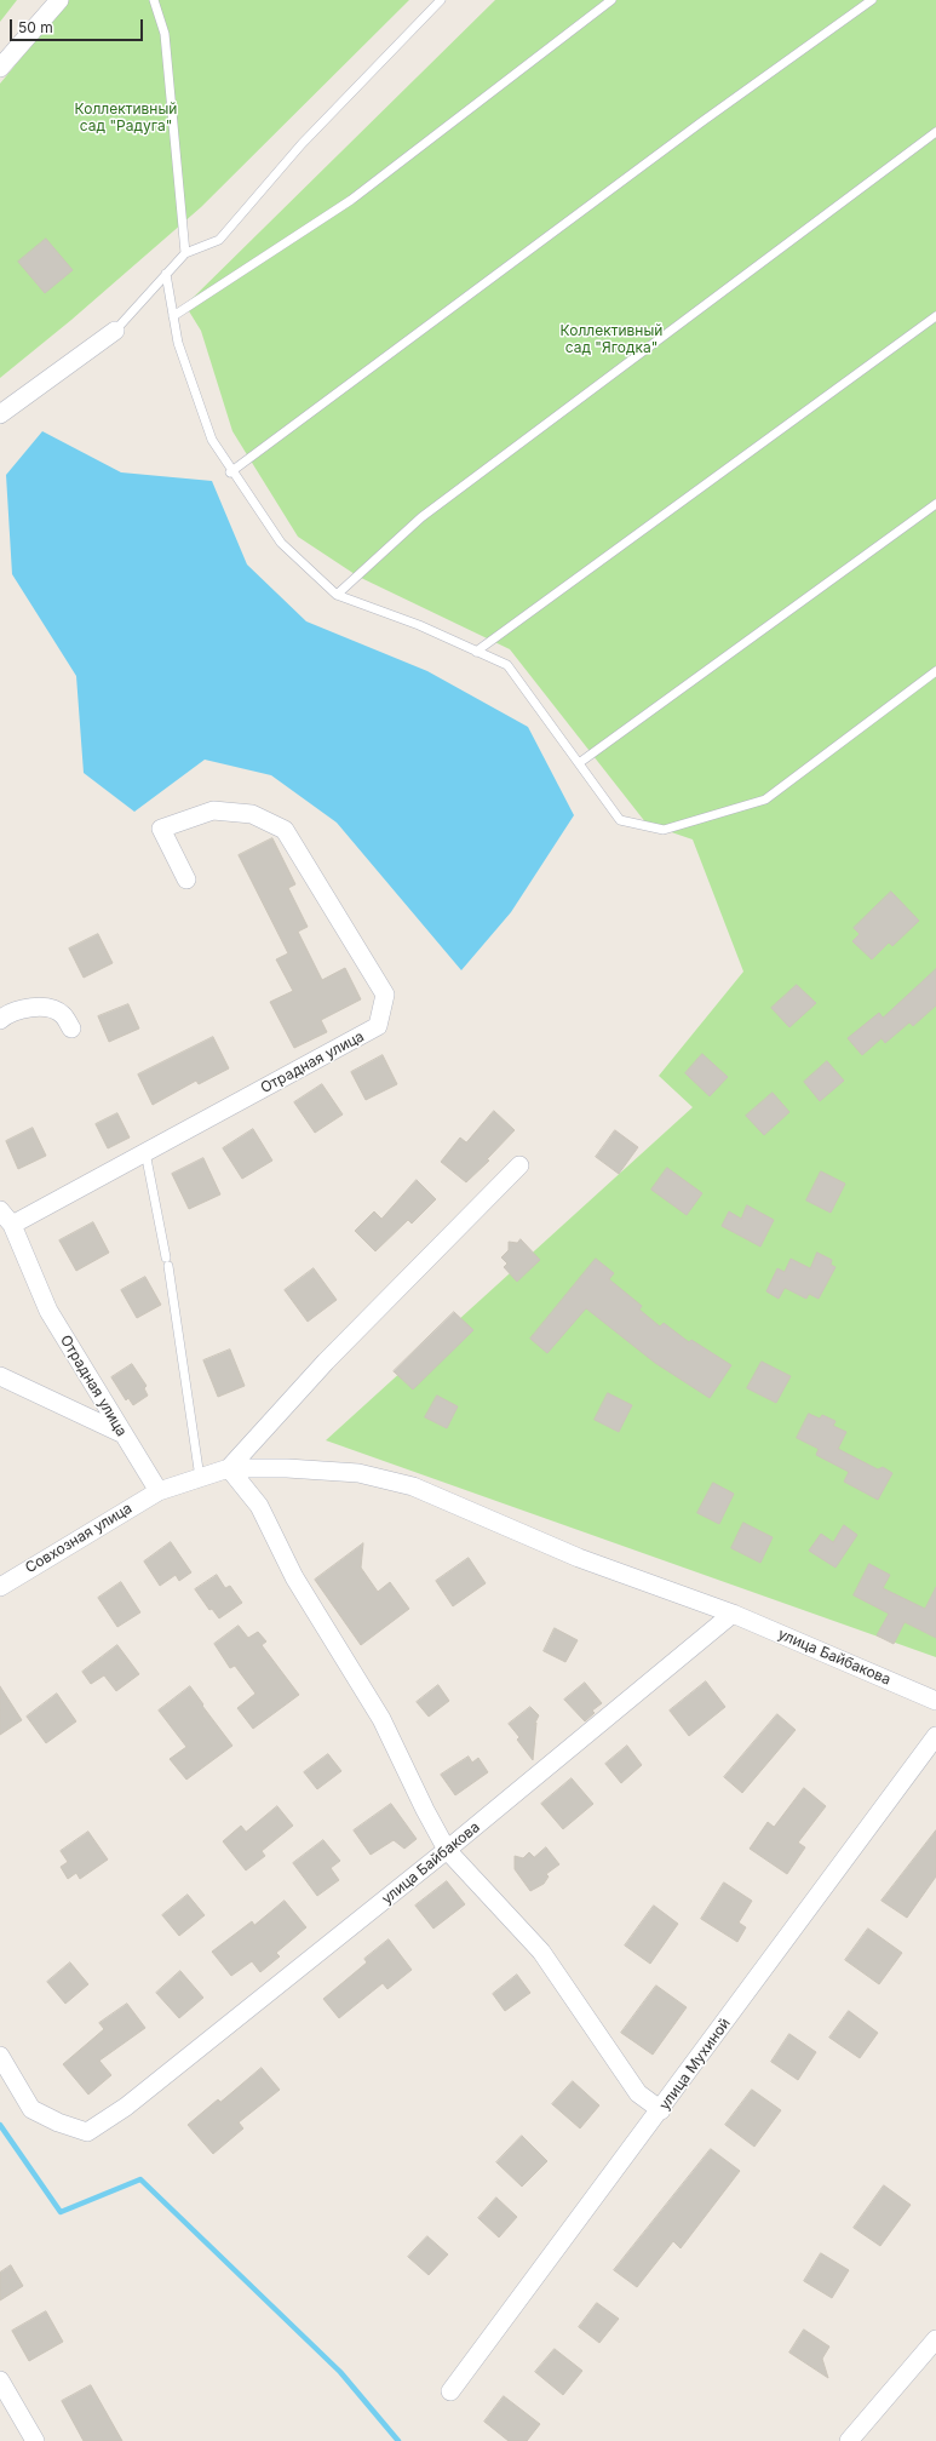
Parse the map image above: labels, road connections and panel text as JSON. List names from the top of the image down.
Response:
{
  "streets": {
    "street": [
      "Отрадная улица",
      "Совхозная улица",
      "улица Байбакова",
      "улица Мухиной"
    ]
  },
  "crossings": [
    ["Отрадная улица", "Совхозная улица"],
    ["Отрадная улица", "улица Байбакова"],
    ["Совхозная улица", "улица Байбакова"]
  ],
  "parks": ["Коллективный сад \"Радуга\"", "Коллективный сад \"Ягодка\""],
  "scale_bar": "50 m"
}
